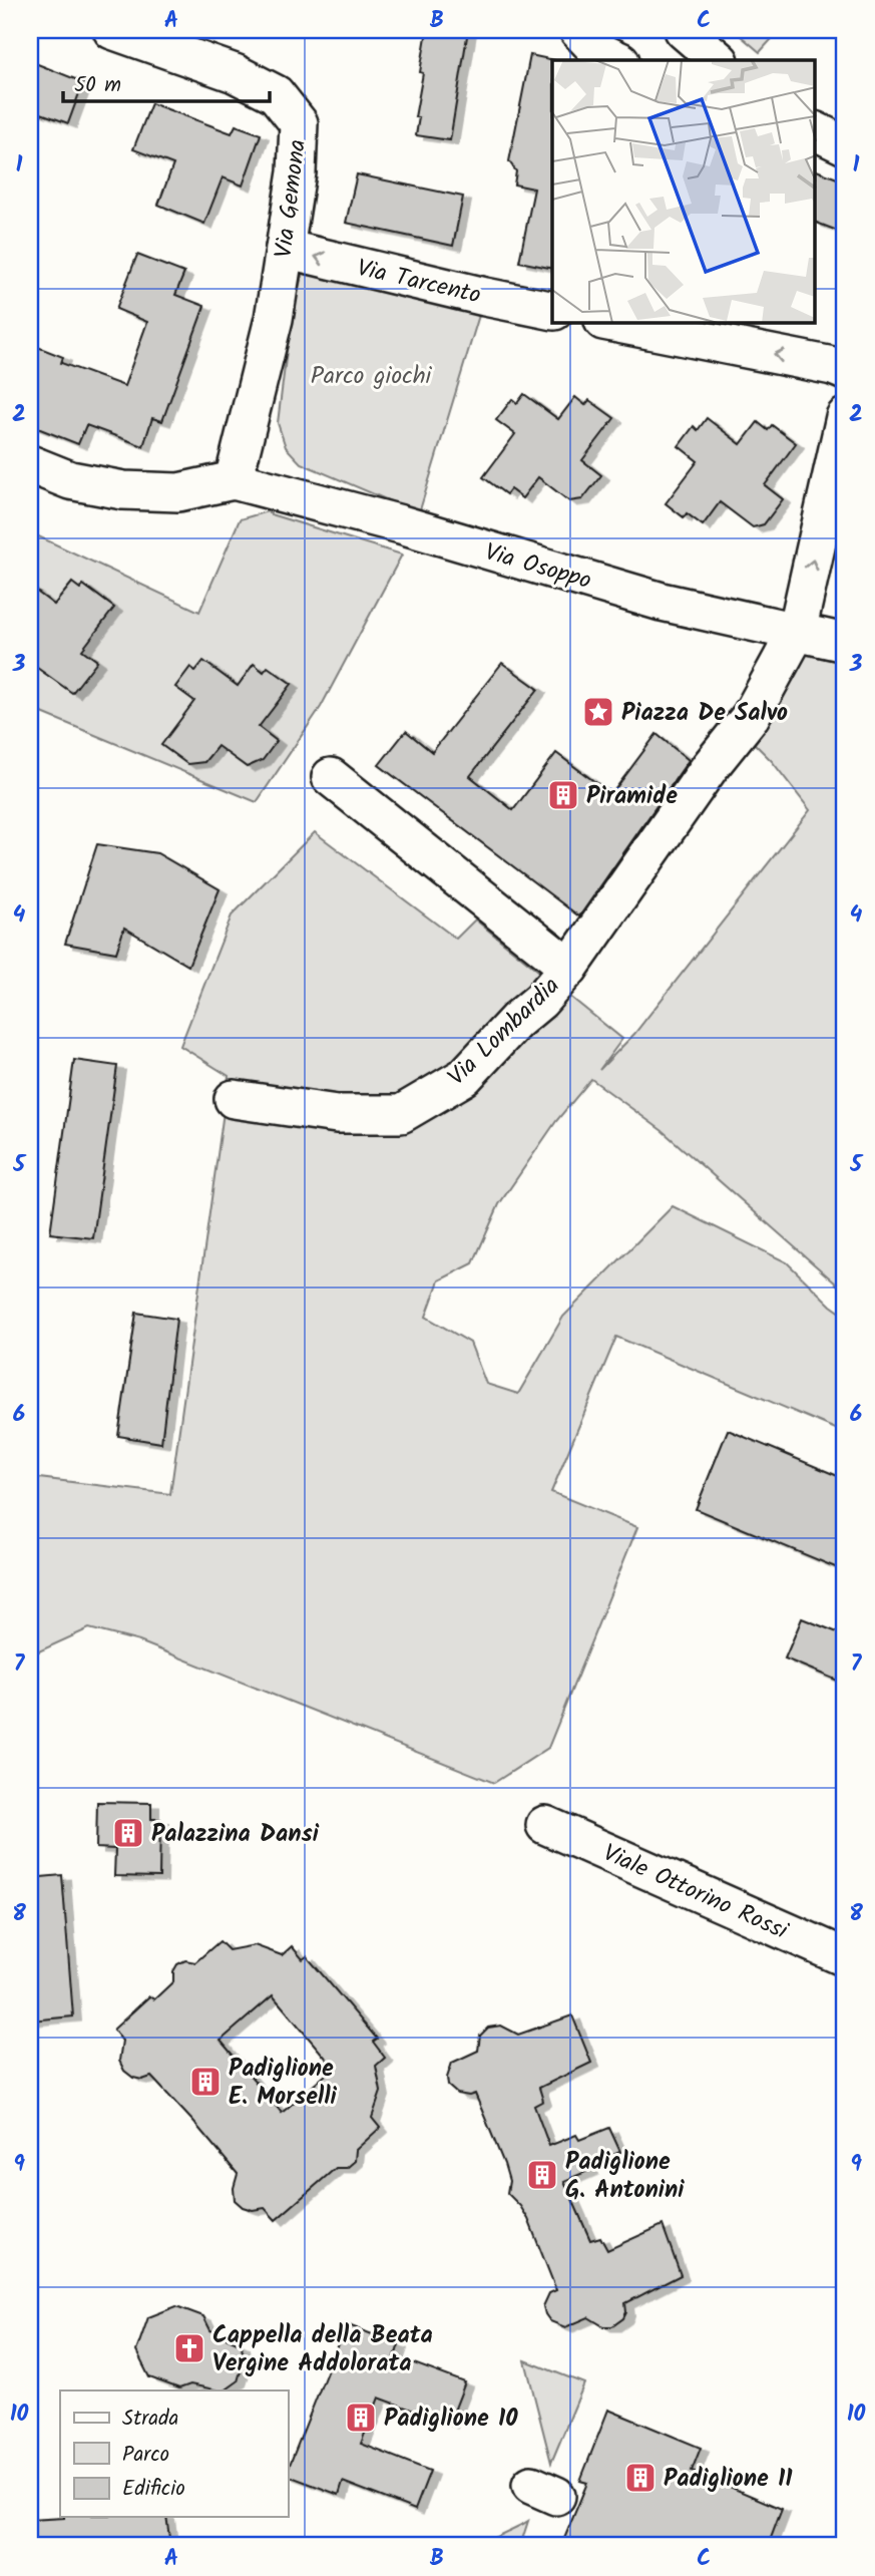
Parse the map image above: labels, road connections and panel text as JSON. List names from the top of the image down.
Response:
{
  "streets": {
    "street": [
      "Via Gemona",
      "Via Tarcento",
      "Via Osoppo",
      "Via Lombardia",
      "Viale Ottorino Rossi"
    ]
  },
  "crossings": [
    ["Via Gemona", "Via Tarcento"],
    ["Via Gemona", "Via Osoppo"],
    ["Via Osoppo", "Via Lombardia"]
  ],
  "one_way": ["Via Tarcento"],
  "parks": ["Parco giochi"],
  "places": {
    "place": ["Piazza De Salvo"],
    "building": [
      "Piramide",
      "Palazzina Dansi",
      "Padiglione E. Morselli",
      "Padiglione G. Antonini",
      "Padiglione 10",
      "Padiglione 11"
    ],
    "church": ["Cappella della Beata Vergine Addolorata"]
  },
  "legend": ["Strada", "Parco", "Edificio"],
  "scale_bar": "50 m",
  "grid": {
    "columns": ["A", "B", "C"],
    "rows": [
      "1",
      "2",
      "3",
      "4",
      "5",
      "6",
      "7",
      "8",
      "9",
      "10"
    ]
  }
}
